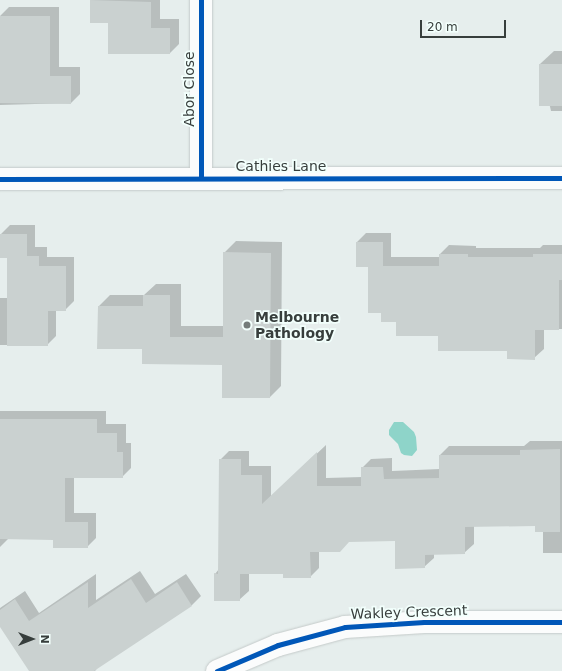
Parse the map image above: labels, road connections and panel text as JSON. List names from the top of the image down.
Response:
{
  "streets": {
    "street": ["Abor Close", "Cathies Lane", "Wakley Crescent"]
  },
  "crossings": [
    ["Abor Close", "Cathies Lane"]
  ],
  "places": ["Melbourne Pathology"],
  "scale_bar": "20 m",
  "north": "right"
}
